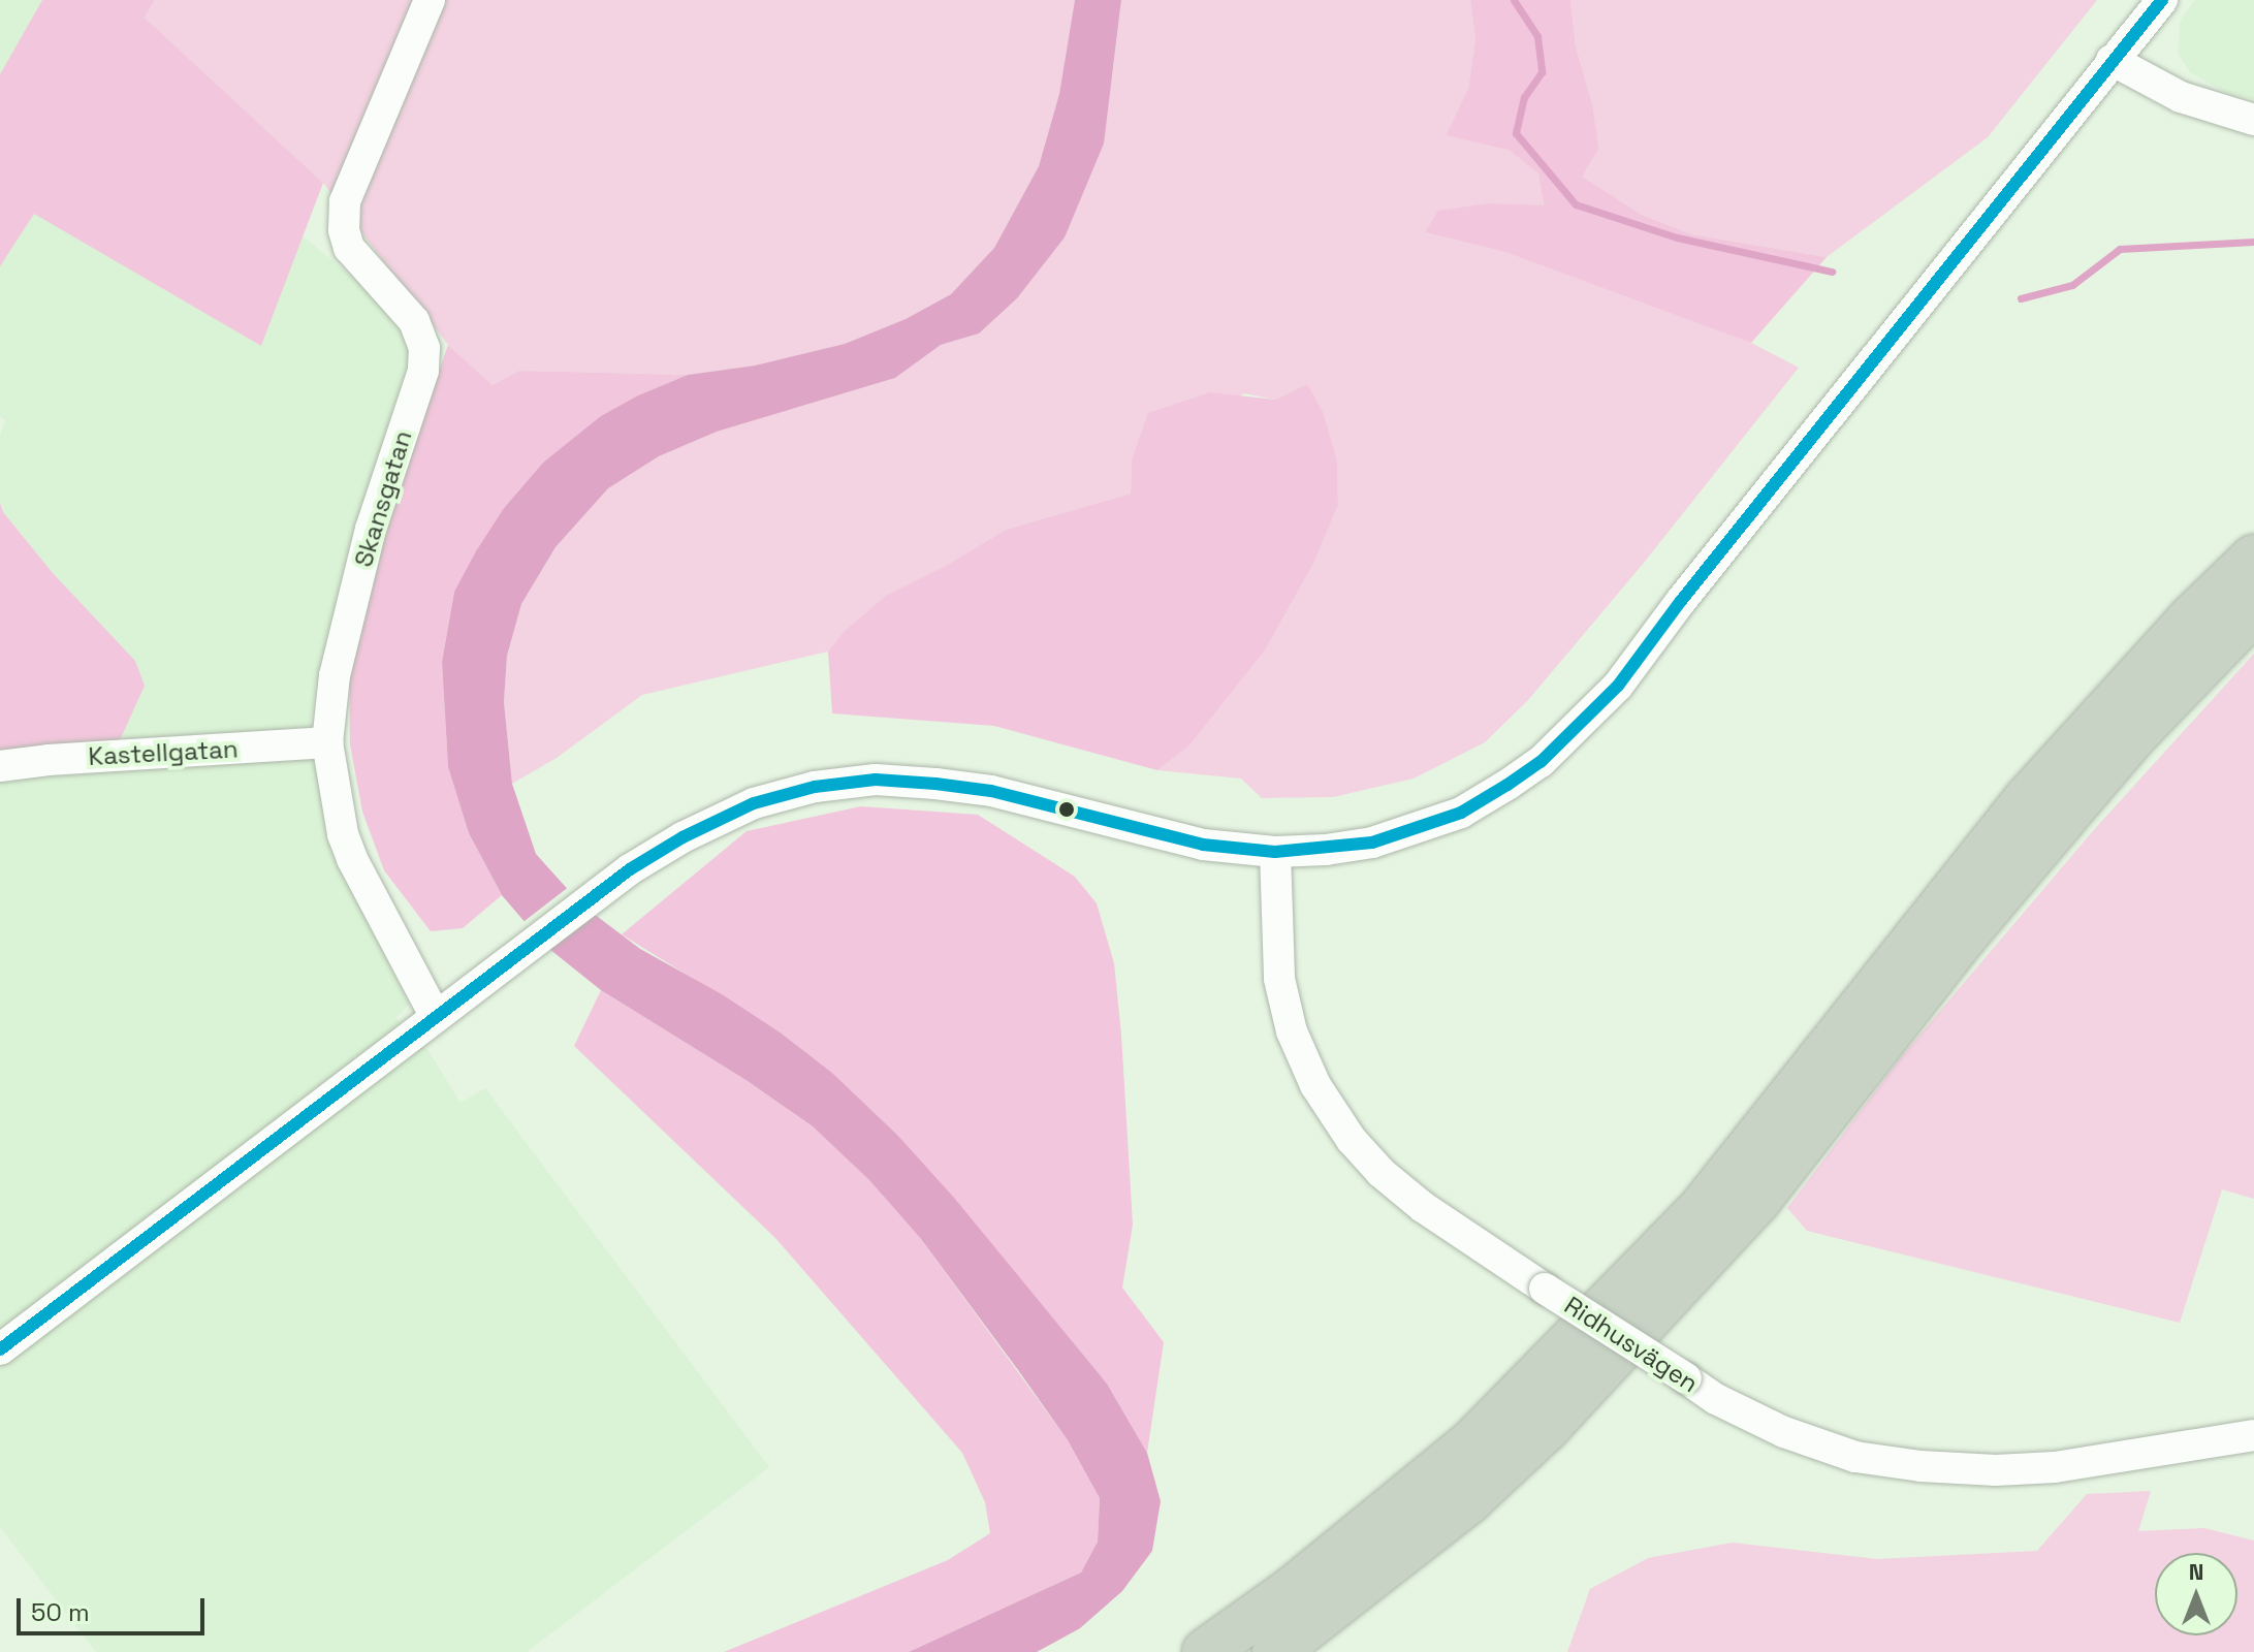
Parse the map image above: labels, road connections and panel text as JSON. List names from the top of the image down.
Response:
{
  "streets": {
    "street": ["Skansgatan", "Kastellgatan", "Ridhusvägen"]
  },
  "crossings": [
    ["Skansgatan", "Kastellgatan"]
  ],
  "scale_bar": "50 m",
  "north": "top"
}
